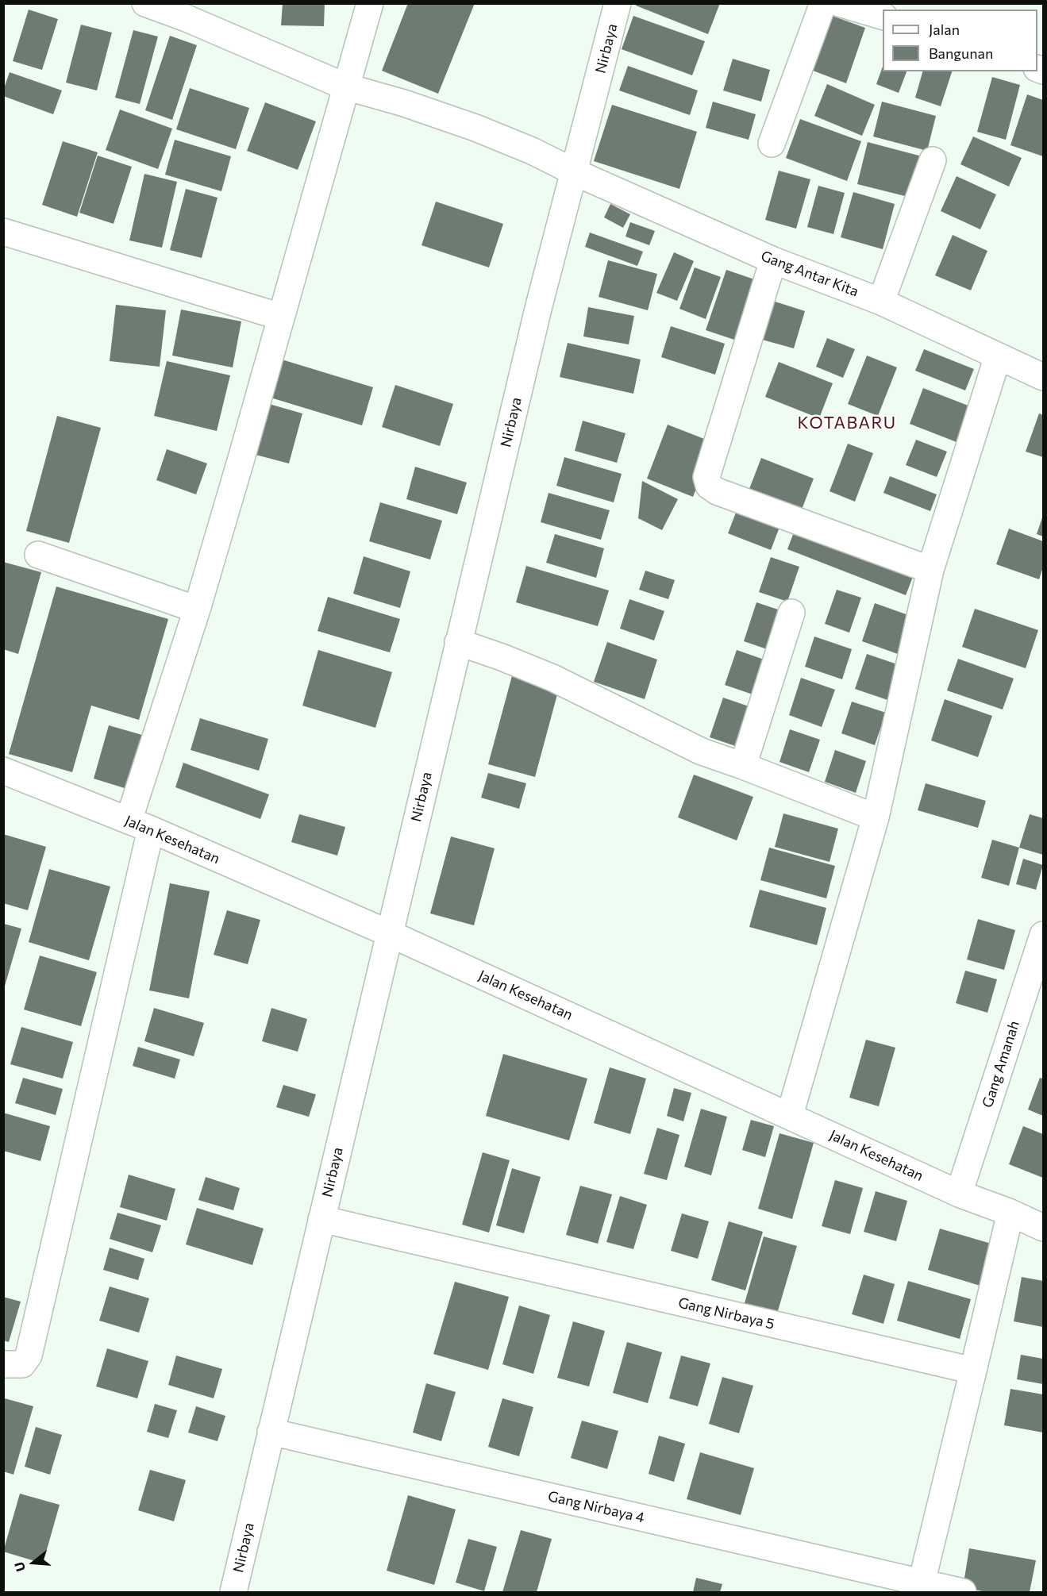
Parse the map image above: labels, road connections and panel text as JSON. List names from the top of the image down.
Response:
{
  "streets": {
    "street": [
      "Nirbaya",
      "Gang Antar Kita",
      "Jalan Kesehatan",
      "Gang Amanah",
      "Gang Nirbaya 5",
      "Gang Nirbaya 4"
    ]
  },
  "crossings": [
    ["Nirbaya", "Gang Antar Kita"],
    ["Nirbaya", "Jalan Kesehatan"],
    ["Nirbaya", "Gang Nirbaya 5"],
    ["Nirbaya", "Gang Nirbaya 4"],
    ["Jalan Kesehatan", "Gang Amanah"]
  ],
  "districts": ["KOTABARU"],
  "legend": ["Jalan", "Bangunan"],
  "north": "left"
}
